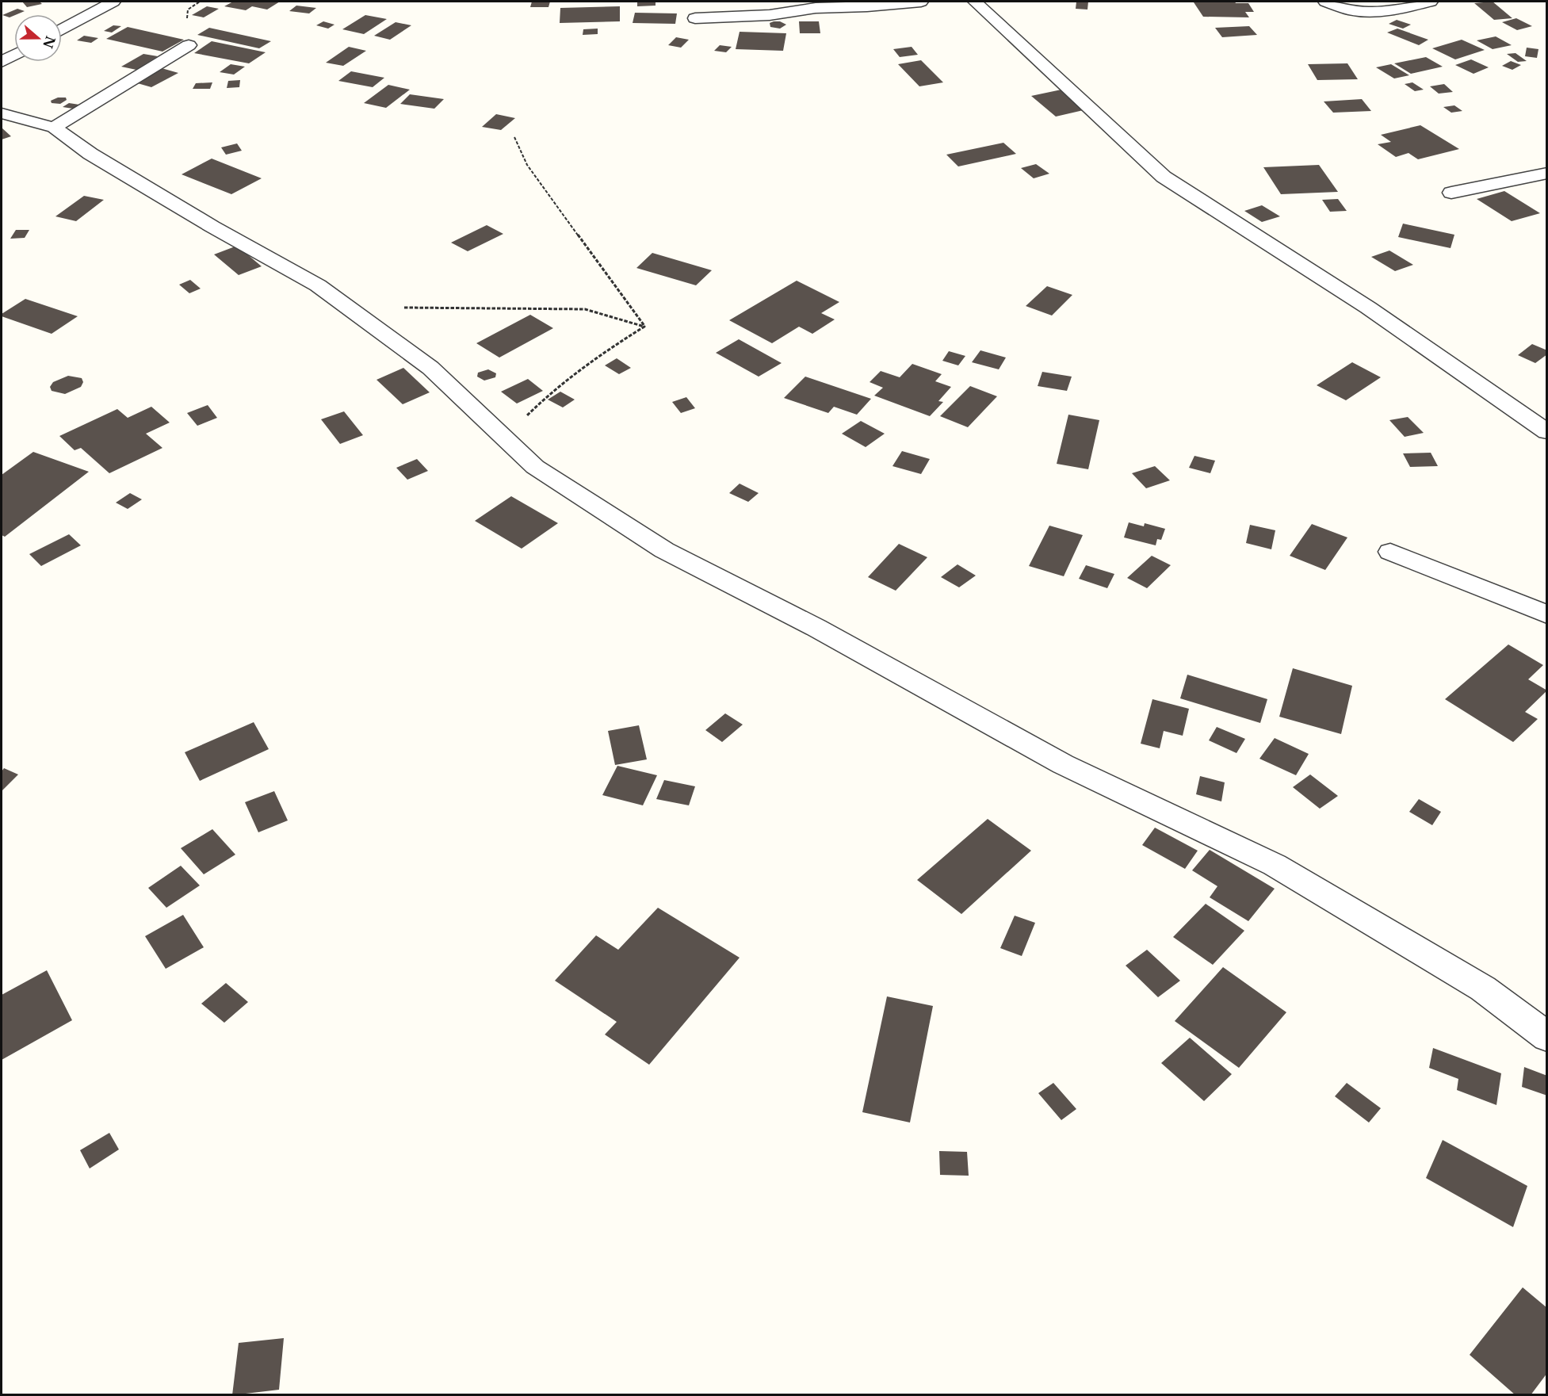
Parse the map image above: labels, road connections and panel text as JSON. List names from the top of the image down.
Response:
{
  "north": "right"
}
